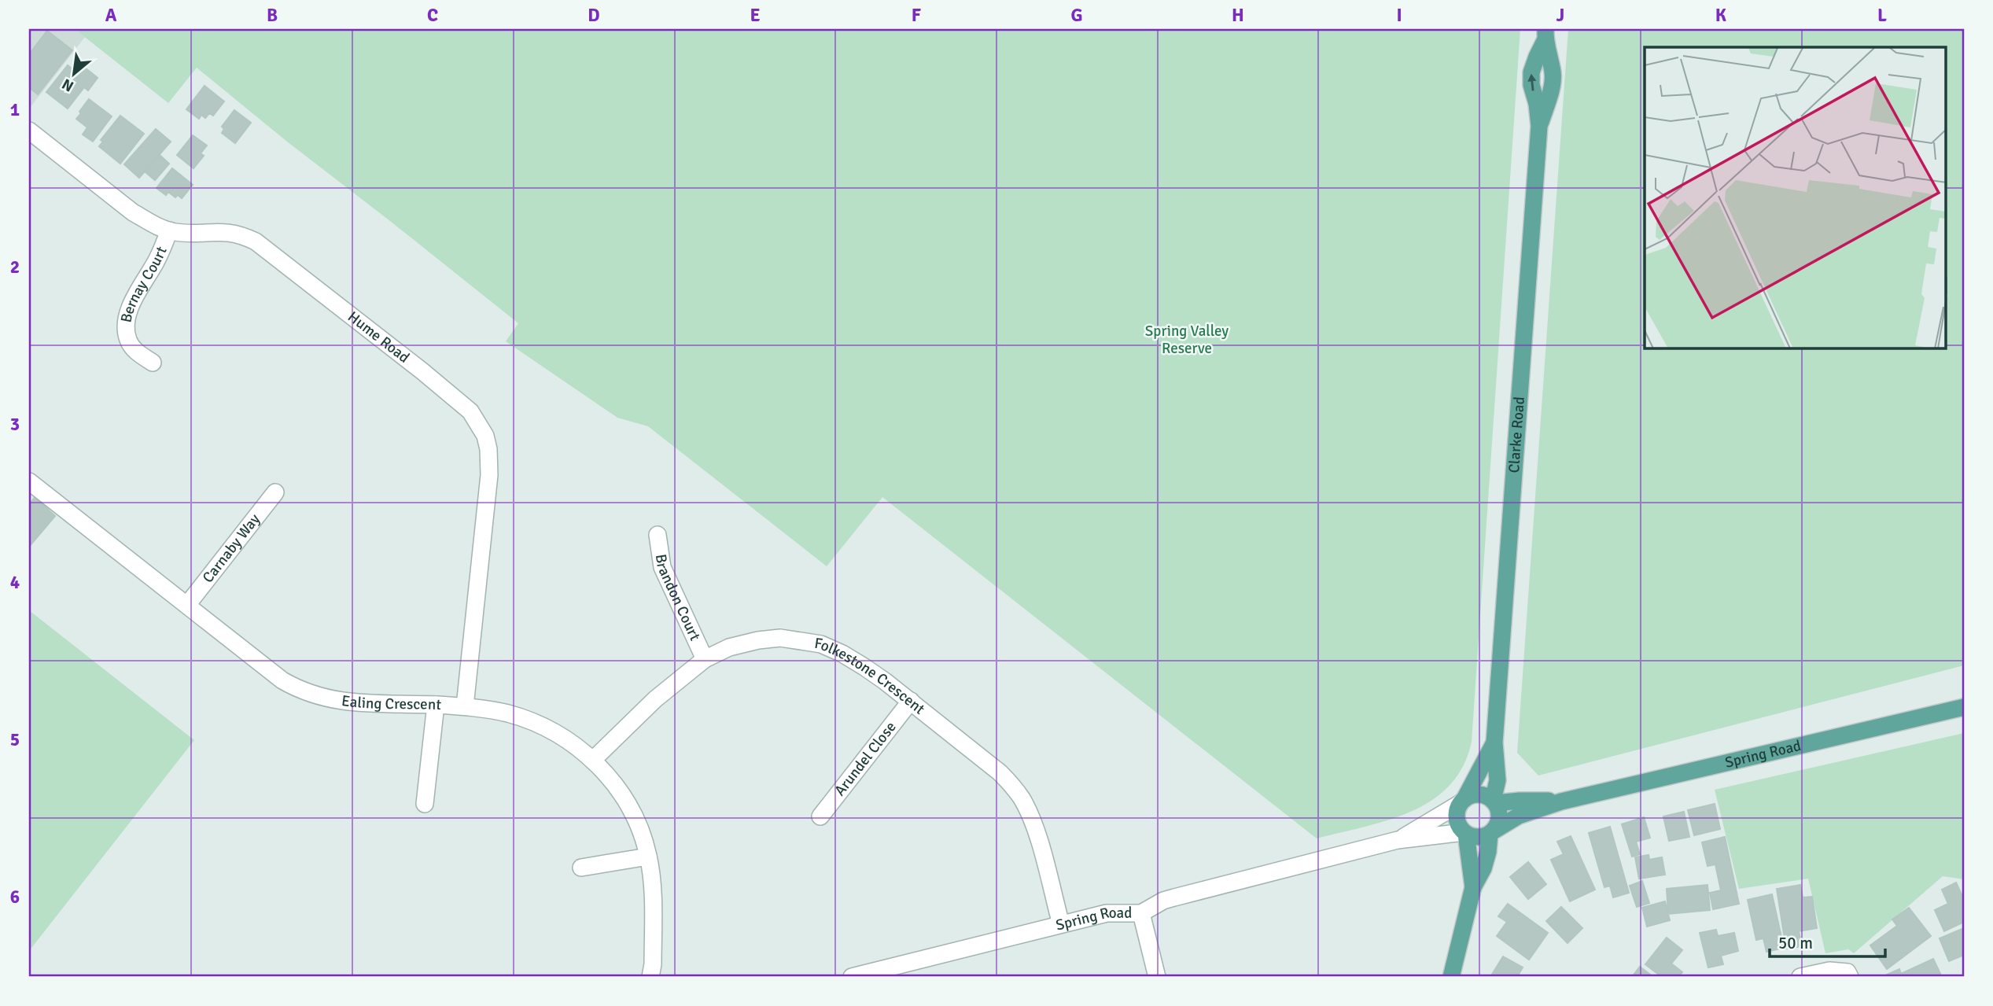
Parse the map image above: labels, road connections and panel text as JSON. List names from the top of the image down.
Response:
{
  "streets": {
    "main road": ["Clarke Road", "Spring Road"],
    "street": [
      "Bernay Court",
      "Hume Road",
      "Carnaby Way",
      "Brandon Court",
      "Folkestone Crescent",
      "Ealing Crescent",
      "Arundel Close"
    ]
  },
  "crossings": [
    ["Bernay Court", "Hume Road"],
    ["Hume Road", "Ealing Crescent"],
    ["Clarke Road", "Spring Road"],
    ["Carnaby Way", "Ealing Crescent"],
    ["Brandon Court", "Folkestone Crescent"],
    ["Folkestone Crescent", "Ealing Crescent"],
    ["Folkestone Crescent", "Spring Road"],
    ["Folkestone Crescent", "Arundel Close"]
  ],
  "parks": ["Spring Valley Reserve"],
  "scale_bar": "50 m",
  "north": "bottom left",
  "grid": {
    "columns": [
      "A",
      "B",
      "C",
      "D",
      "E",
      "F",
      "G",
      "H",
      "I",
      "J",
      "K",
      "L"
    ],
    "rows": [
      "1",
      "2",
      "3",
      "4",
      "5",
      "6"
    ]
  }
}
